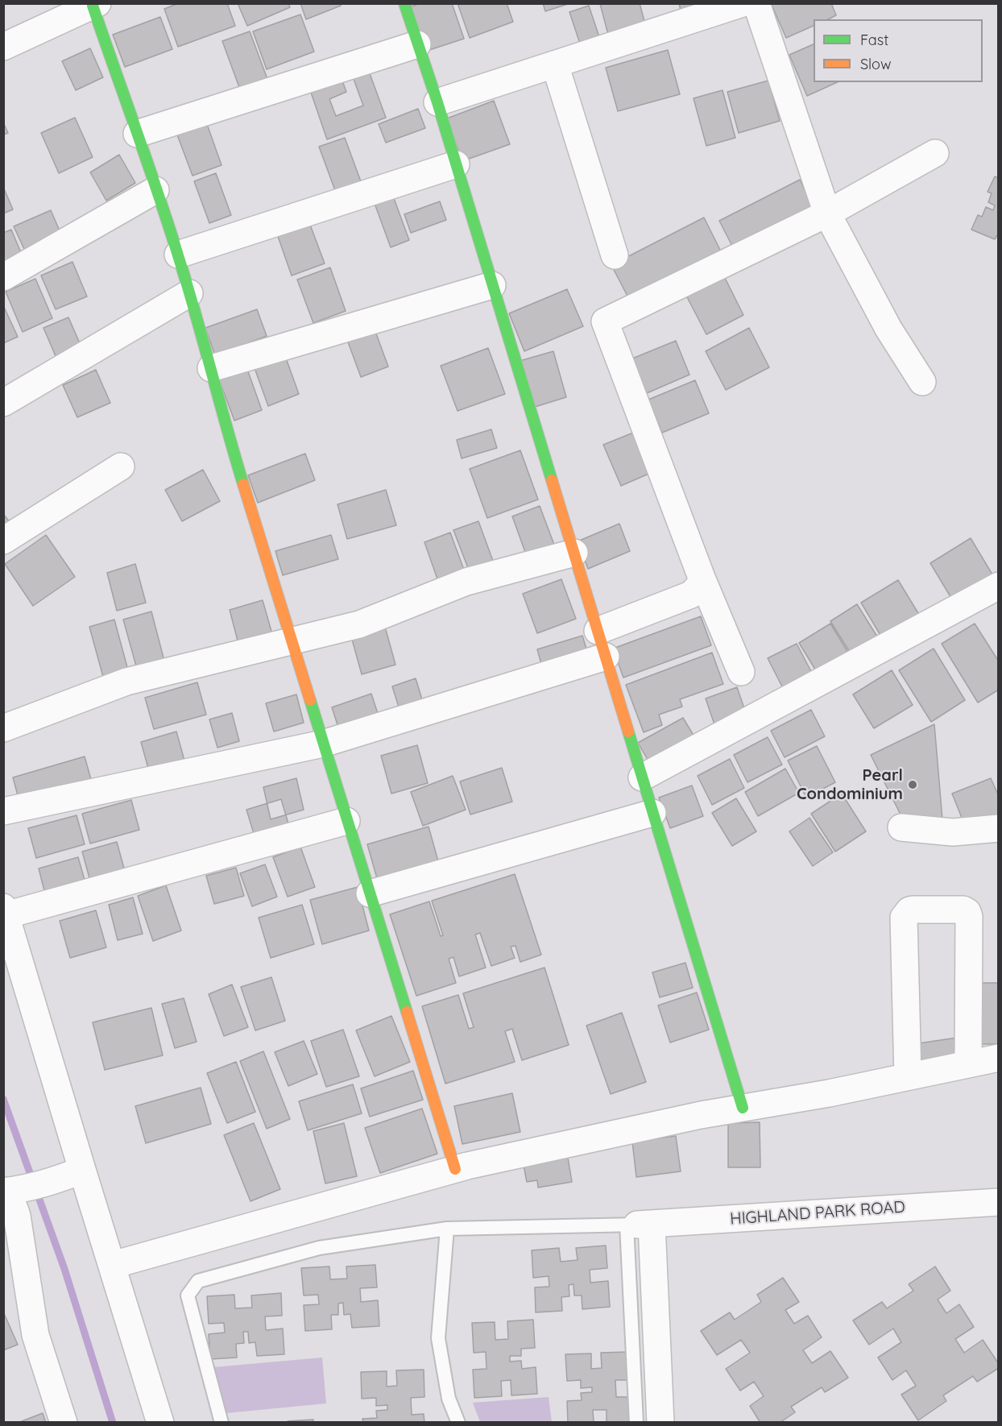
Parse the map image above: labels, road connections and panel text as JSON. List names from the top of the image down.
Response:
{
  "streets": {
    "street": ["HIGHLAND PARK ROAD"]
  },
  "places": ["Pearl Condominium"],
  "legend": ["Fast", "Slow"]
}
